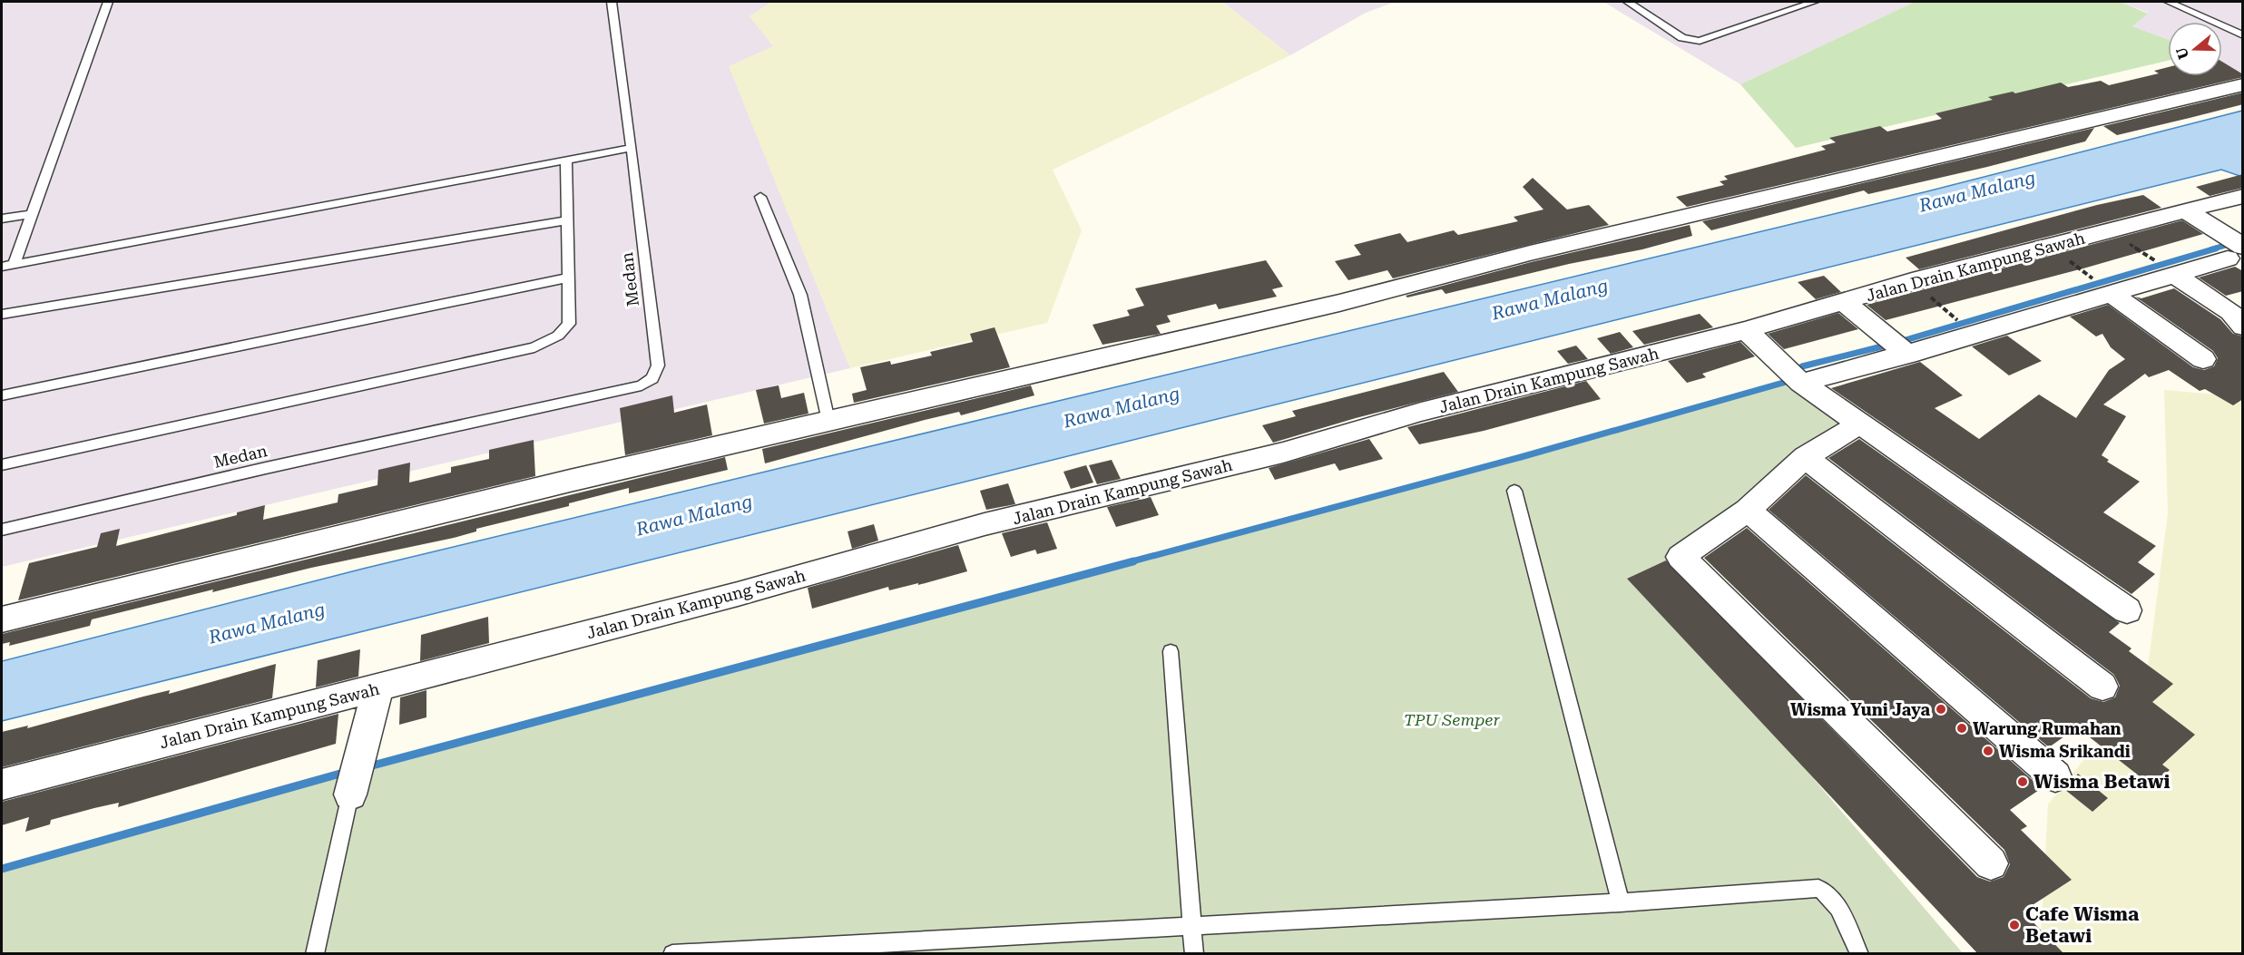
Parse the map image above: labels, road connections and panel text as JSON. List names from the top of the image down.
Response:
{
  "streets": {
    "street": ["Jalan Drain Kampung Sawah"],
    "lane": ["Medan"]
  },
  "water": ["Rawa Malang"],
  "parks": ["TPU Semper"],
  "places": [
    "Wisma Yuni Jaya",
    "Warung Rumahan",
    "Wisma Srikandi",
    "Wisma Betawi",
    "Cafe Wisma Betawi"
  ],
  "north": "left"
}
